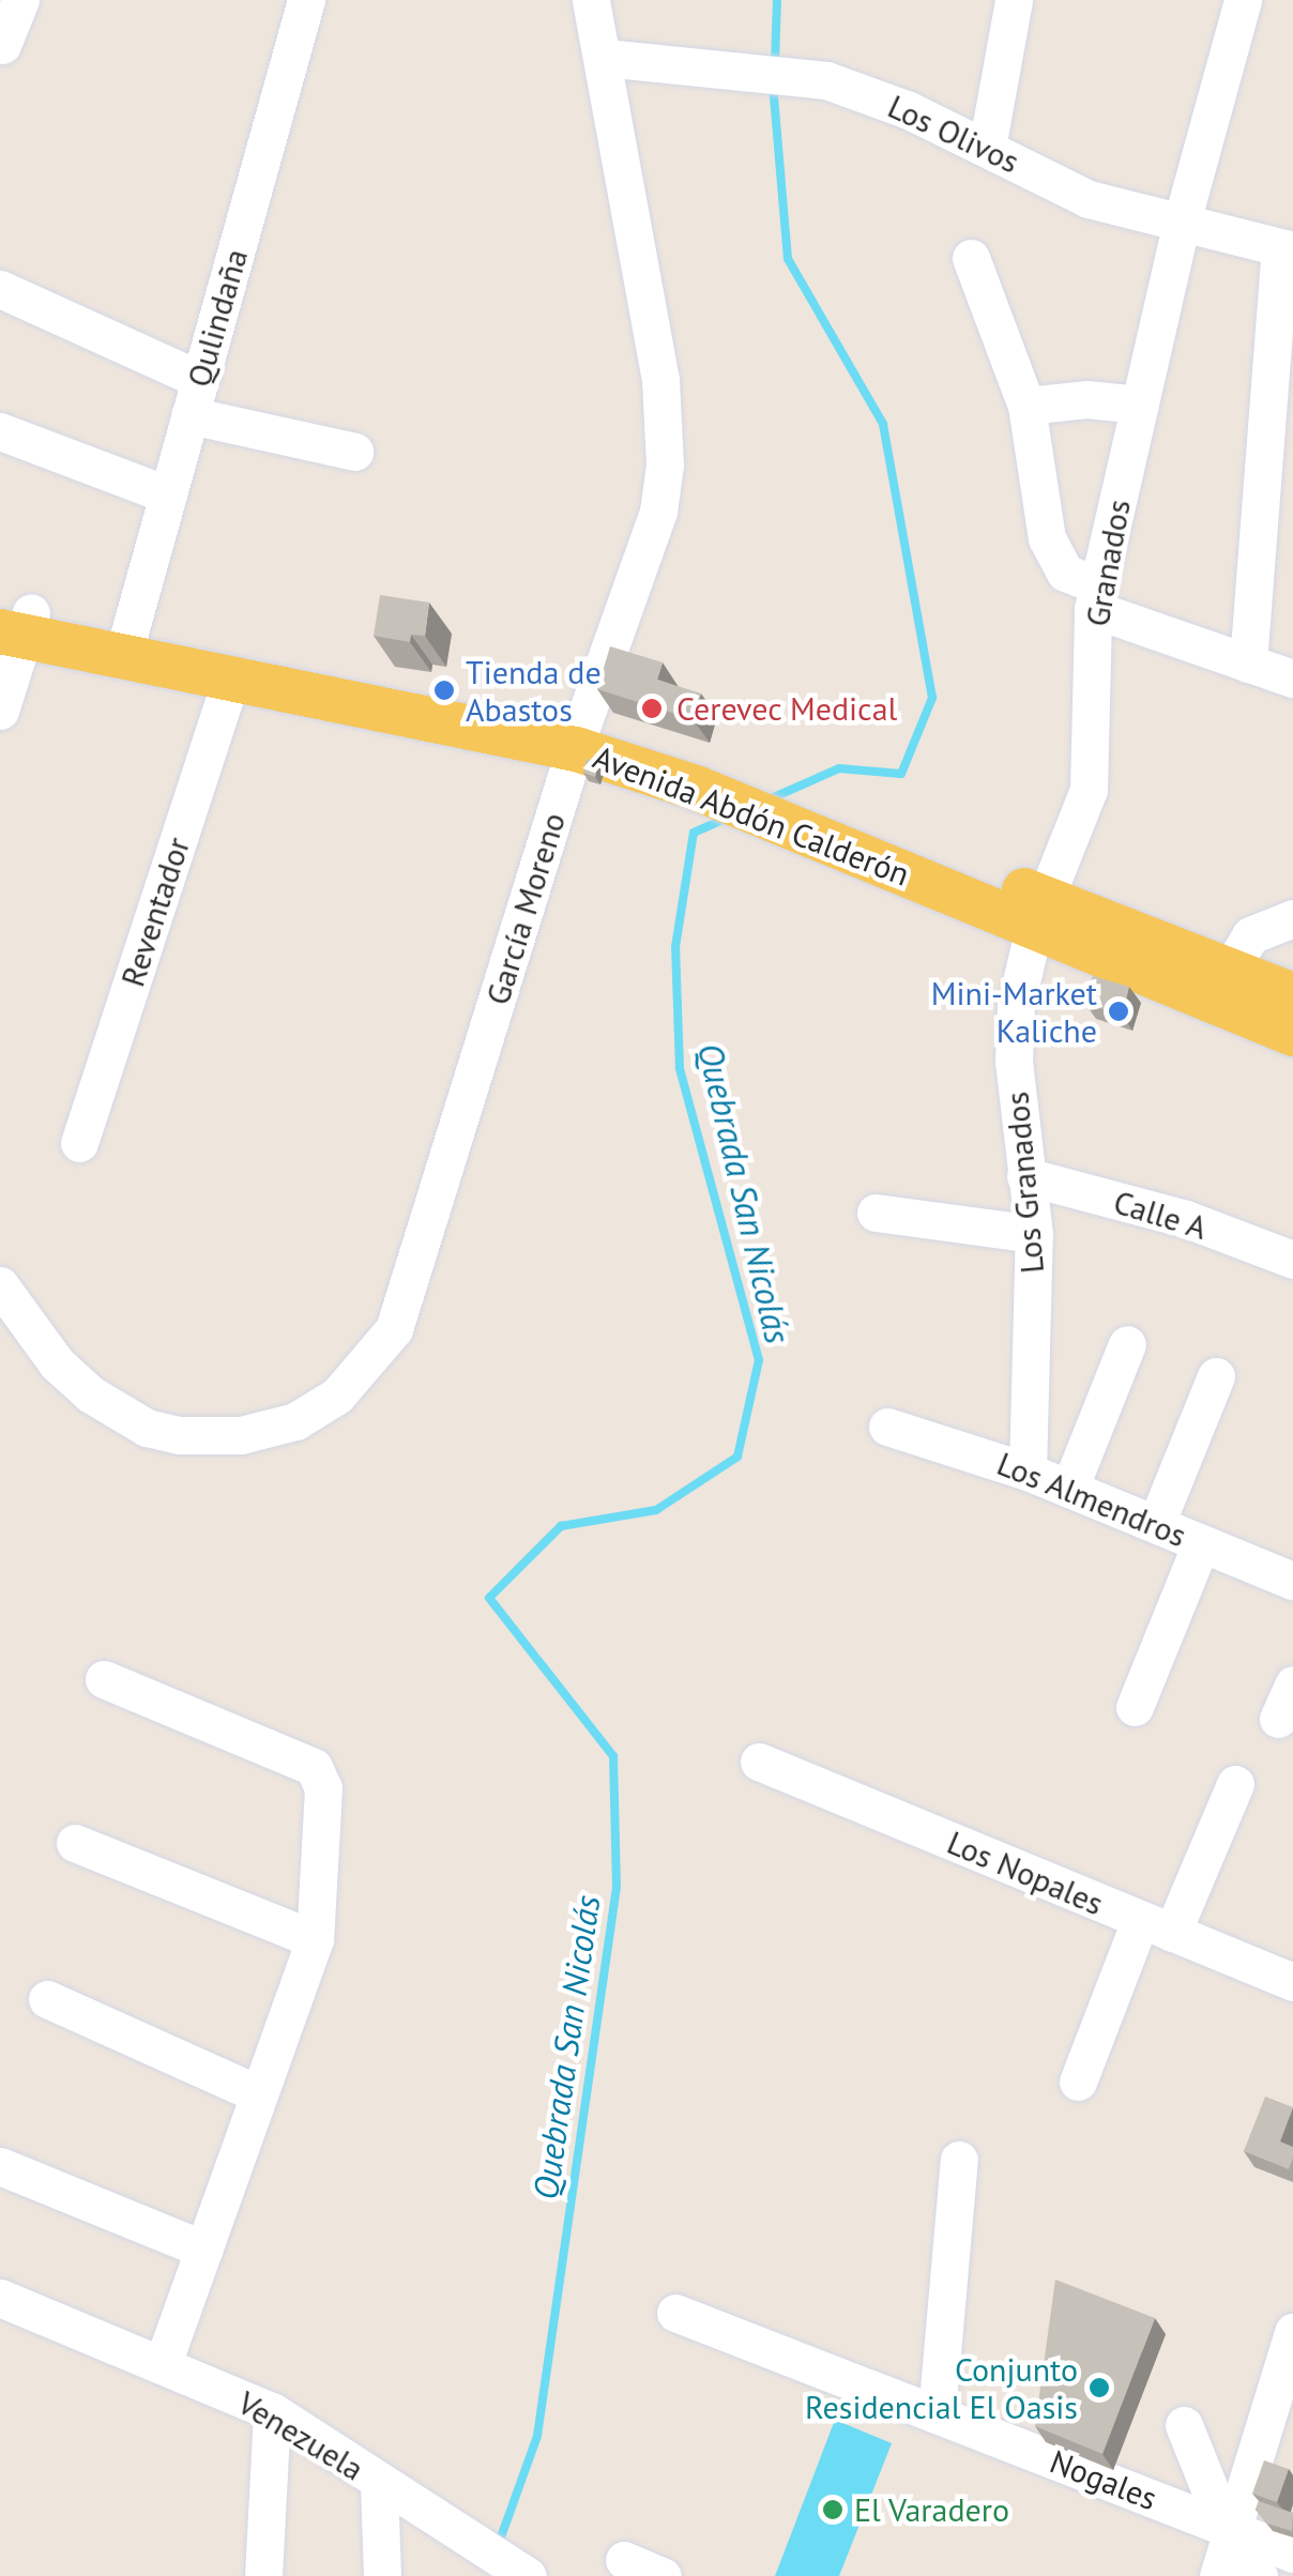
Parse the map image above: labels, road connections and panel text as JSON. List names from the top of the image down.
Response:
{
  "streets": {
    "main road": ["Avenida Abdón Calderón"],
    "street": [
      "Los Olivos",
      "Qulindaña",
      "Granados",
      "García Moreno",
      "Reventador",
      "Los Granados",
      "Calle A",
      "Los Almendros",
      "Los Nopales",
      "Venezuela",
      "Nogales"
    ]
  },
  "crossings": [
    ["Los Olivos", "Granados"],
    ["Los Olivos", "García Moreno"],
    ["Qulindaña", "Avenida Abdón Calderón"],
    ["Granados", "Avenida Abdón Calderón"],
    ["Granados", "Los Granados"],
    ["Avenida Abdón Calderón", "García Moreno"],
    ["Avenida Abdón Calderón", "Reventador"],
    ["Avenida Abdón Calderón", "Los Granados"],
    ["Los Granados", "Calle A"],
    ["Los Granados", "Los Almendros"]
  ],
  "water": ["Quebrada San Nicolás"],
  "places": [
    "Tienda de Abastos",
    "Cerevec Medical",
    "Mini-Market Kaliche",
    "Conjunto Residencial El Oasis",
    "El Varadero"
  ]
}
